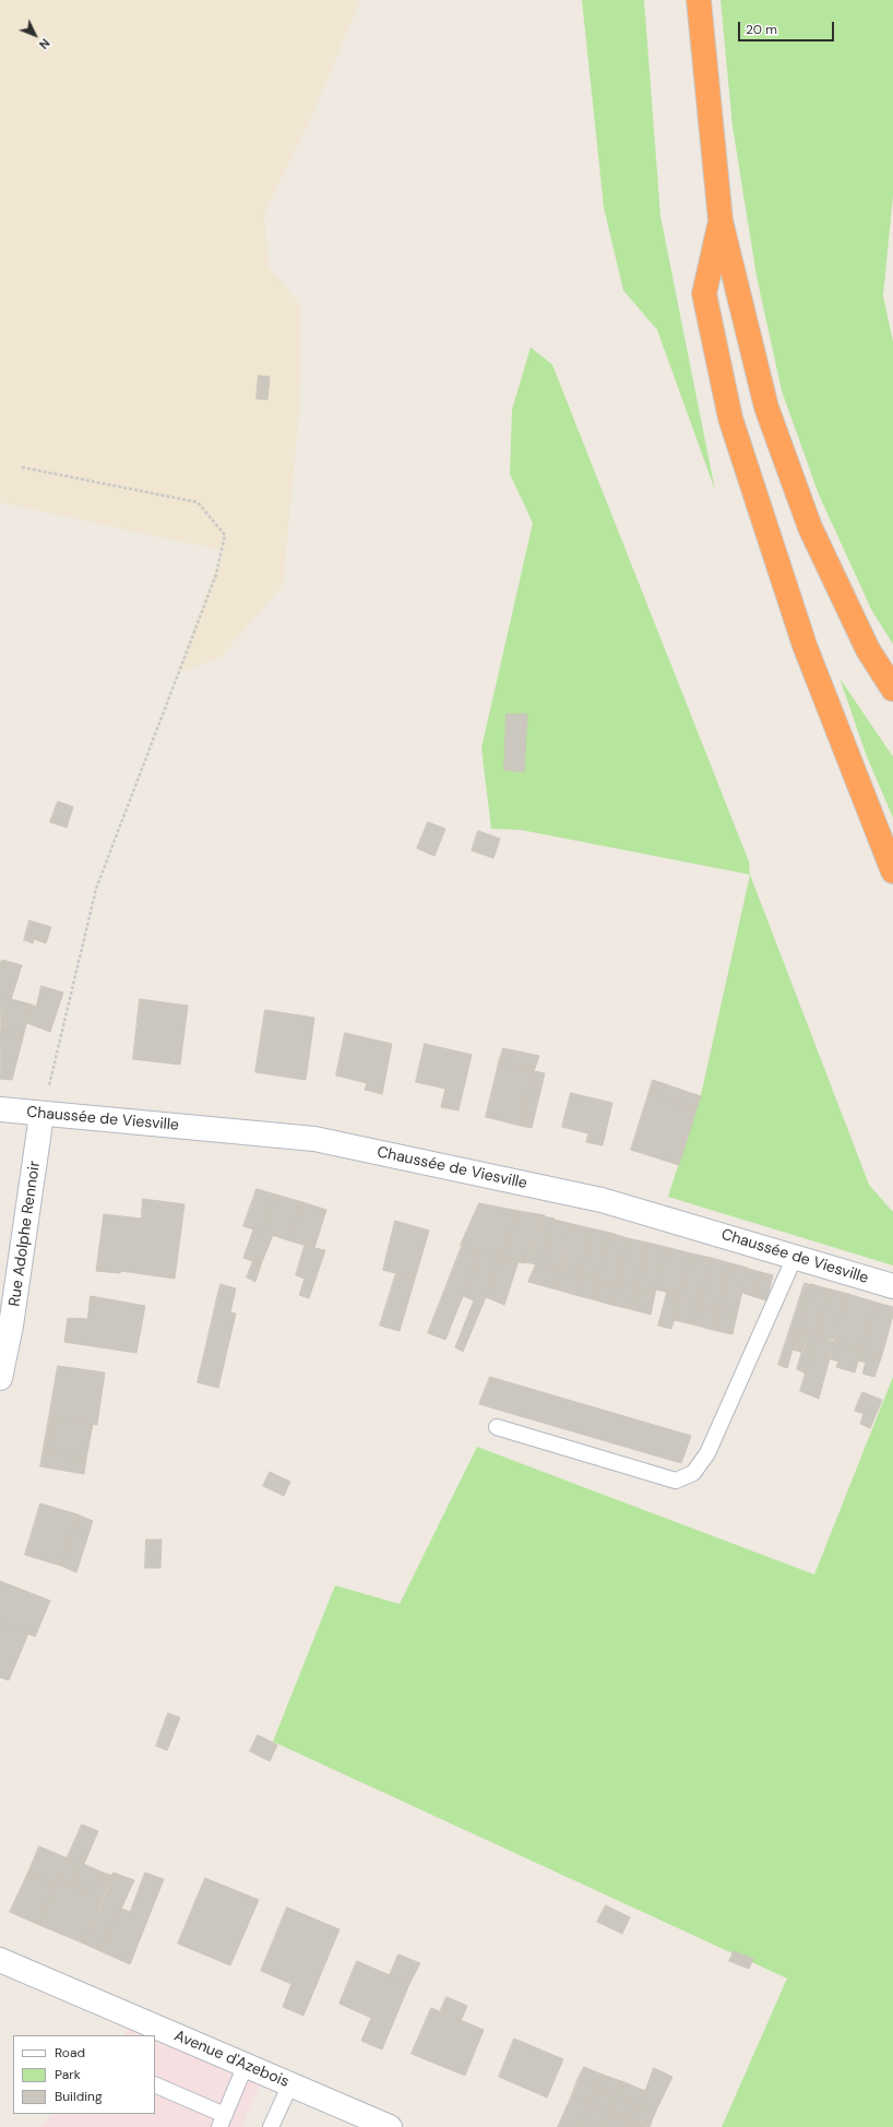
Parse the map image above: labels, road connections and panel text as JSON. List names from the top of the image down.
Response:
{
  "streets": {
    "street": ["Chaussée de Viesville", "Rue Adolphe Rennoir", "Avenue d'Azebois"]
  },
  "crossings": [
    ["Chaussée de Viesville", "Rue Adolphe Rennoir"]
  ],
  "legend": ["Road", "Park", "Building"],
  "scale_bar": "20 m",
  "north": "bottom right"
}
